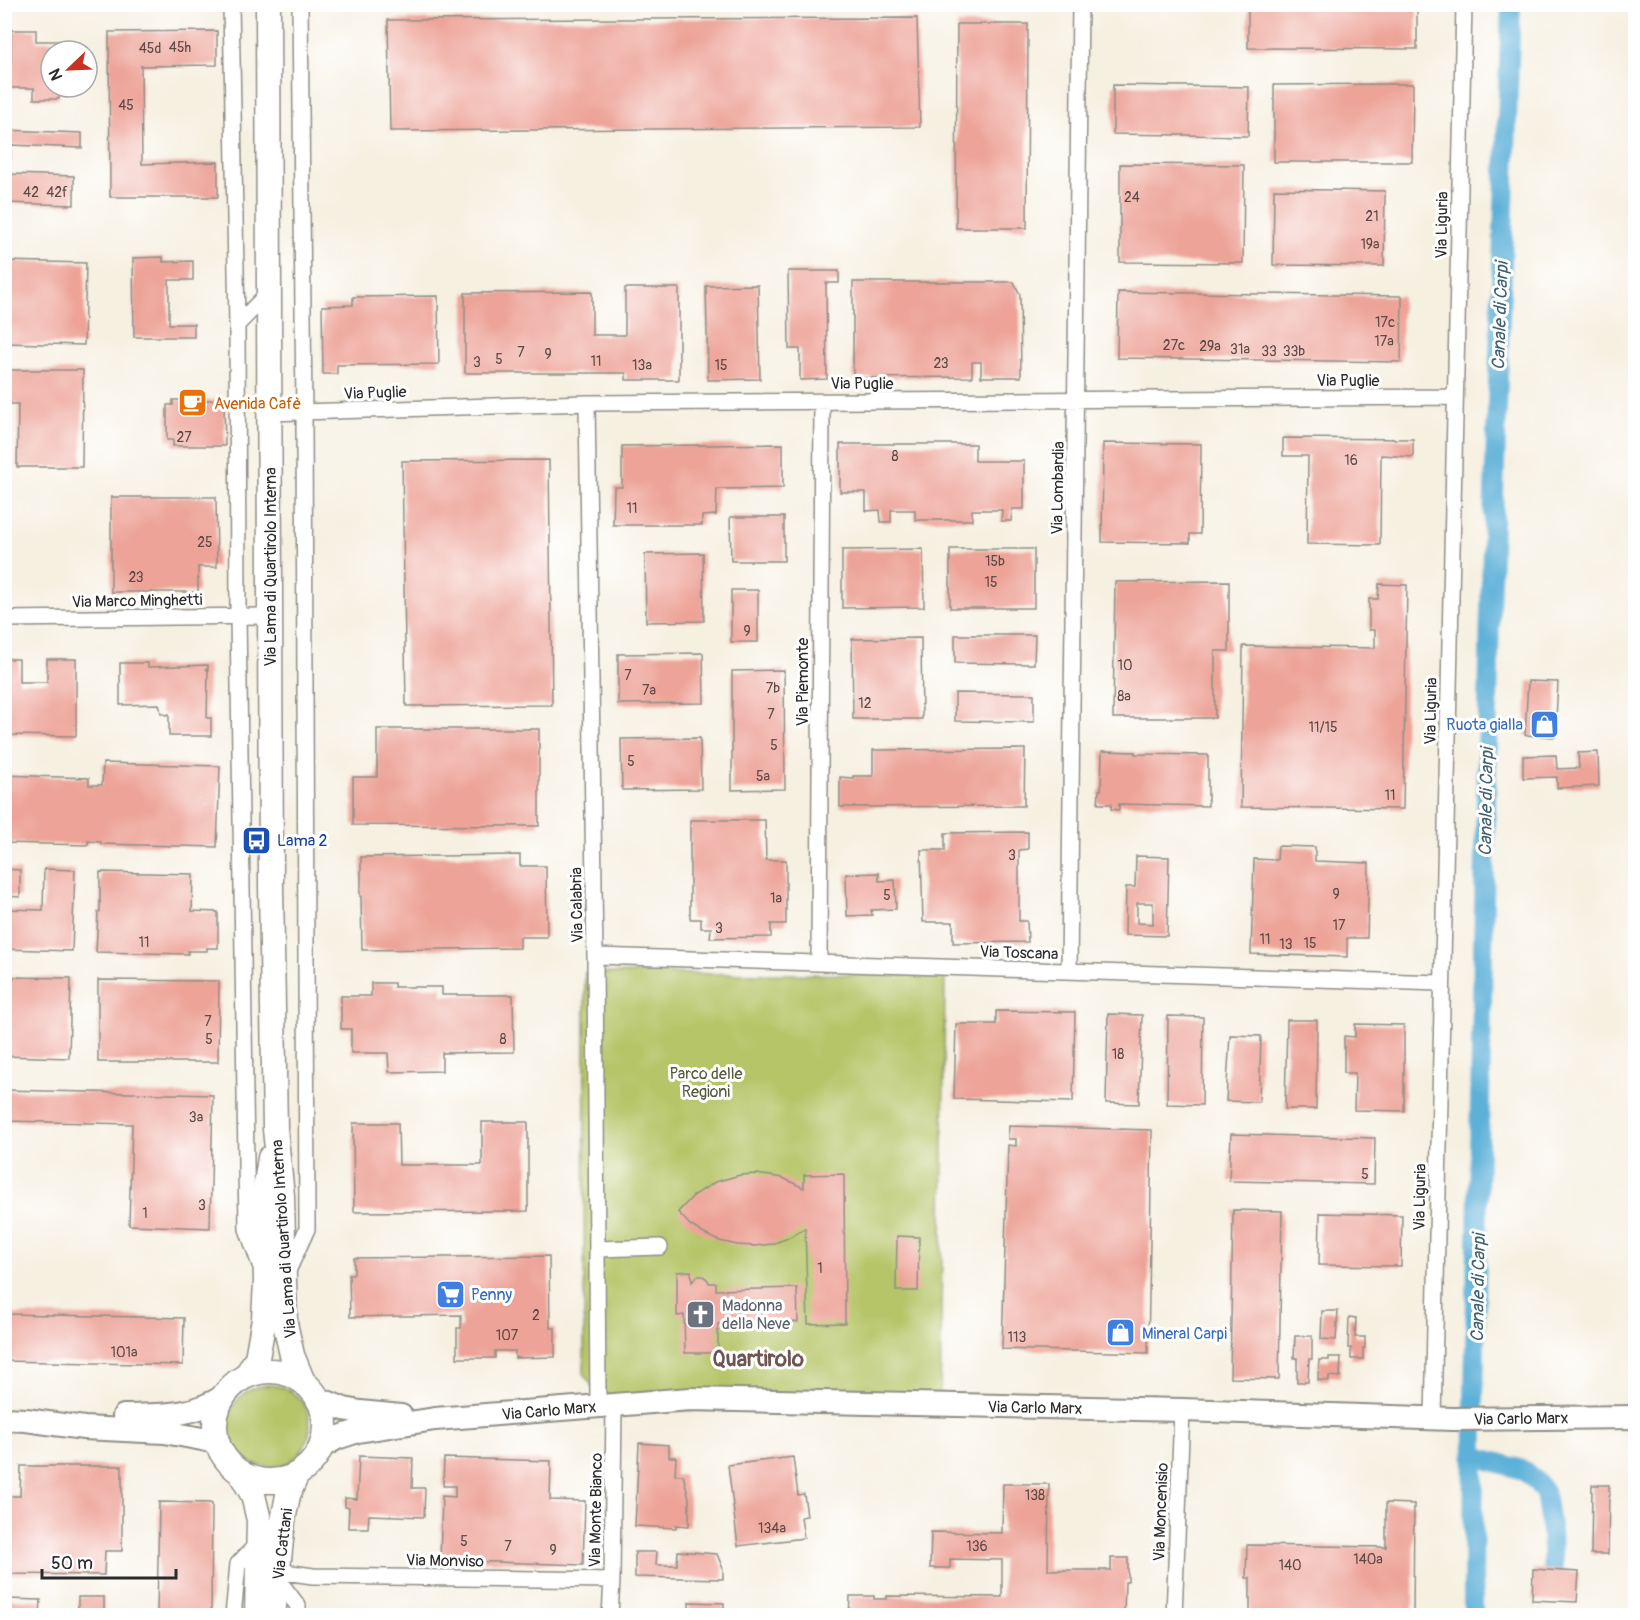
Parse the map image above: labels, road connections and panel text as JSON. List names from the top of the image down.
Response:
{
  "streets": {
    "main road": ["Via Lama di Quartirolo Interna", "Via Carlo Marx", "Via Cattani"],
    "street": [
      "Via Liguria",
      "Via Puglie",
      "Via Lombardia",
      "Via Marco Minghetti",
      "Via Piemonte",
      "Via Calabria",
      "Via Toscana",
      "Via Monte Bianco",
      "Via Moncenisio",
      "Via Monviso"
    ]
  },
  "crossings": [
    ["Via Liguria", "Via Puglie"],
    ["Via Liguria", "Via Toscana"],
    ["Via Liguria", "Via Carlo Marx"],
    ["Via Puglie", "Via Lombardia"],
    ["Via Puglie", "Via Lama di Quartirolo Interna"],
    ["Via Puglie", "Via Piemonte"],
    ["Via Puglie", "Via Calabria"],
    ["Via Lombardia", "Via Toscana"],
    ["Via Lama di Quartirolo Interna", "Via Marco Minghetti"],
    ["Via Lama di Quartirolo Interna", "Via Carlo Marx"],
    ["Via Lama di Quartirolo Interna", "Via Cattani"],
    ["Via Piemonte", "Via Toscana"],
    ["Via Calabria", "Via Toscana"],
    ["Via Calabria", "Via Carlo Marx"],
    ["Via Calabria", "Via Monte Bianco"],
    ["Via Carlo Marx", "Via Monte Bianco"],
    ["Via Carlo Marx", "Via Moncenisio"],
    ["Via Carlo Marx", "Via Cattani"],
    ["Via Monte Bianco", "Via Monviso"],
    ["Via Cattani", "Via Monviso"]
  ],
  "districts": ["Quartirolo"],
  "water": ["Canale di Carpi"],
  "parks": ["Parco delle Regioni"],
  "places": {
    "cafe": ["Avenida Cafè"],
    "shop": ["Ruota gialla", "Mineral Carpi"],
    "bus stop": ["Lama 2"],
    "supermarket": ["Penny"],
    "church": ["Madonna della Neve"]
  },
  "house_numbers": [
    "45h",
    "45d",
    "45",
    "42",
    "42f",
    "24",
    "21",
    "19a",
    "17c",
    "17a",
    "27c",
    "29a",
    "31a",
    "33",
    "33b",
    "7",
    "9",
    "5",
    "11",
    "3",
    "23",
    "13a",
    "15",
    "27",
    "8",
    "16",
    "11",
    "25",
    "15b",
    "23",
    "15",
    "9",
    "10",
    "7",
    "7b",
    "7a",
    "8a",
    "12",
    "7",
    "11/15",
    "5",
    "5",
    "5a",
    "11",
    "3",
    "9",
    "5",
    "1a",
    "17",
    "3",
    "11",
    "11",
    "15",
    "13",
    "7",
    "5",
    "8",
    "18",
    "3a",
    "5",
    "3",
    "1",
    "1",
    "2",
    "107",
    "113",
    "101a",
    "138",
    "134a",
    "5",
    "7",
    "136",
    "9",
    "140a",
    "140"
  ],
  "scale_bar": "50 m",
  "north": "bottom left"
}
